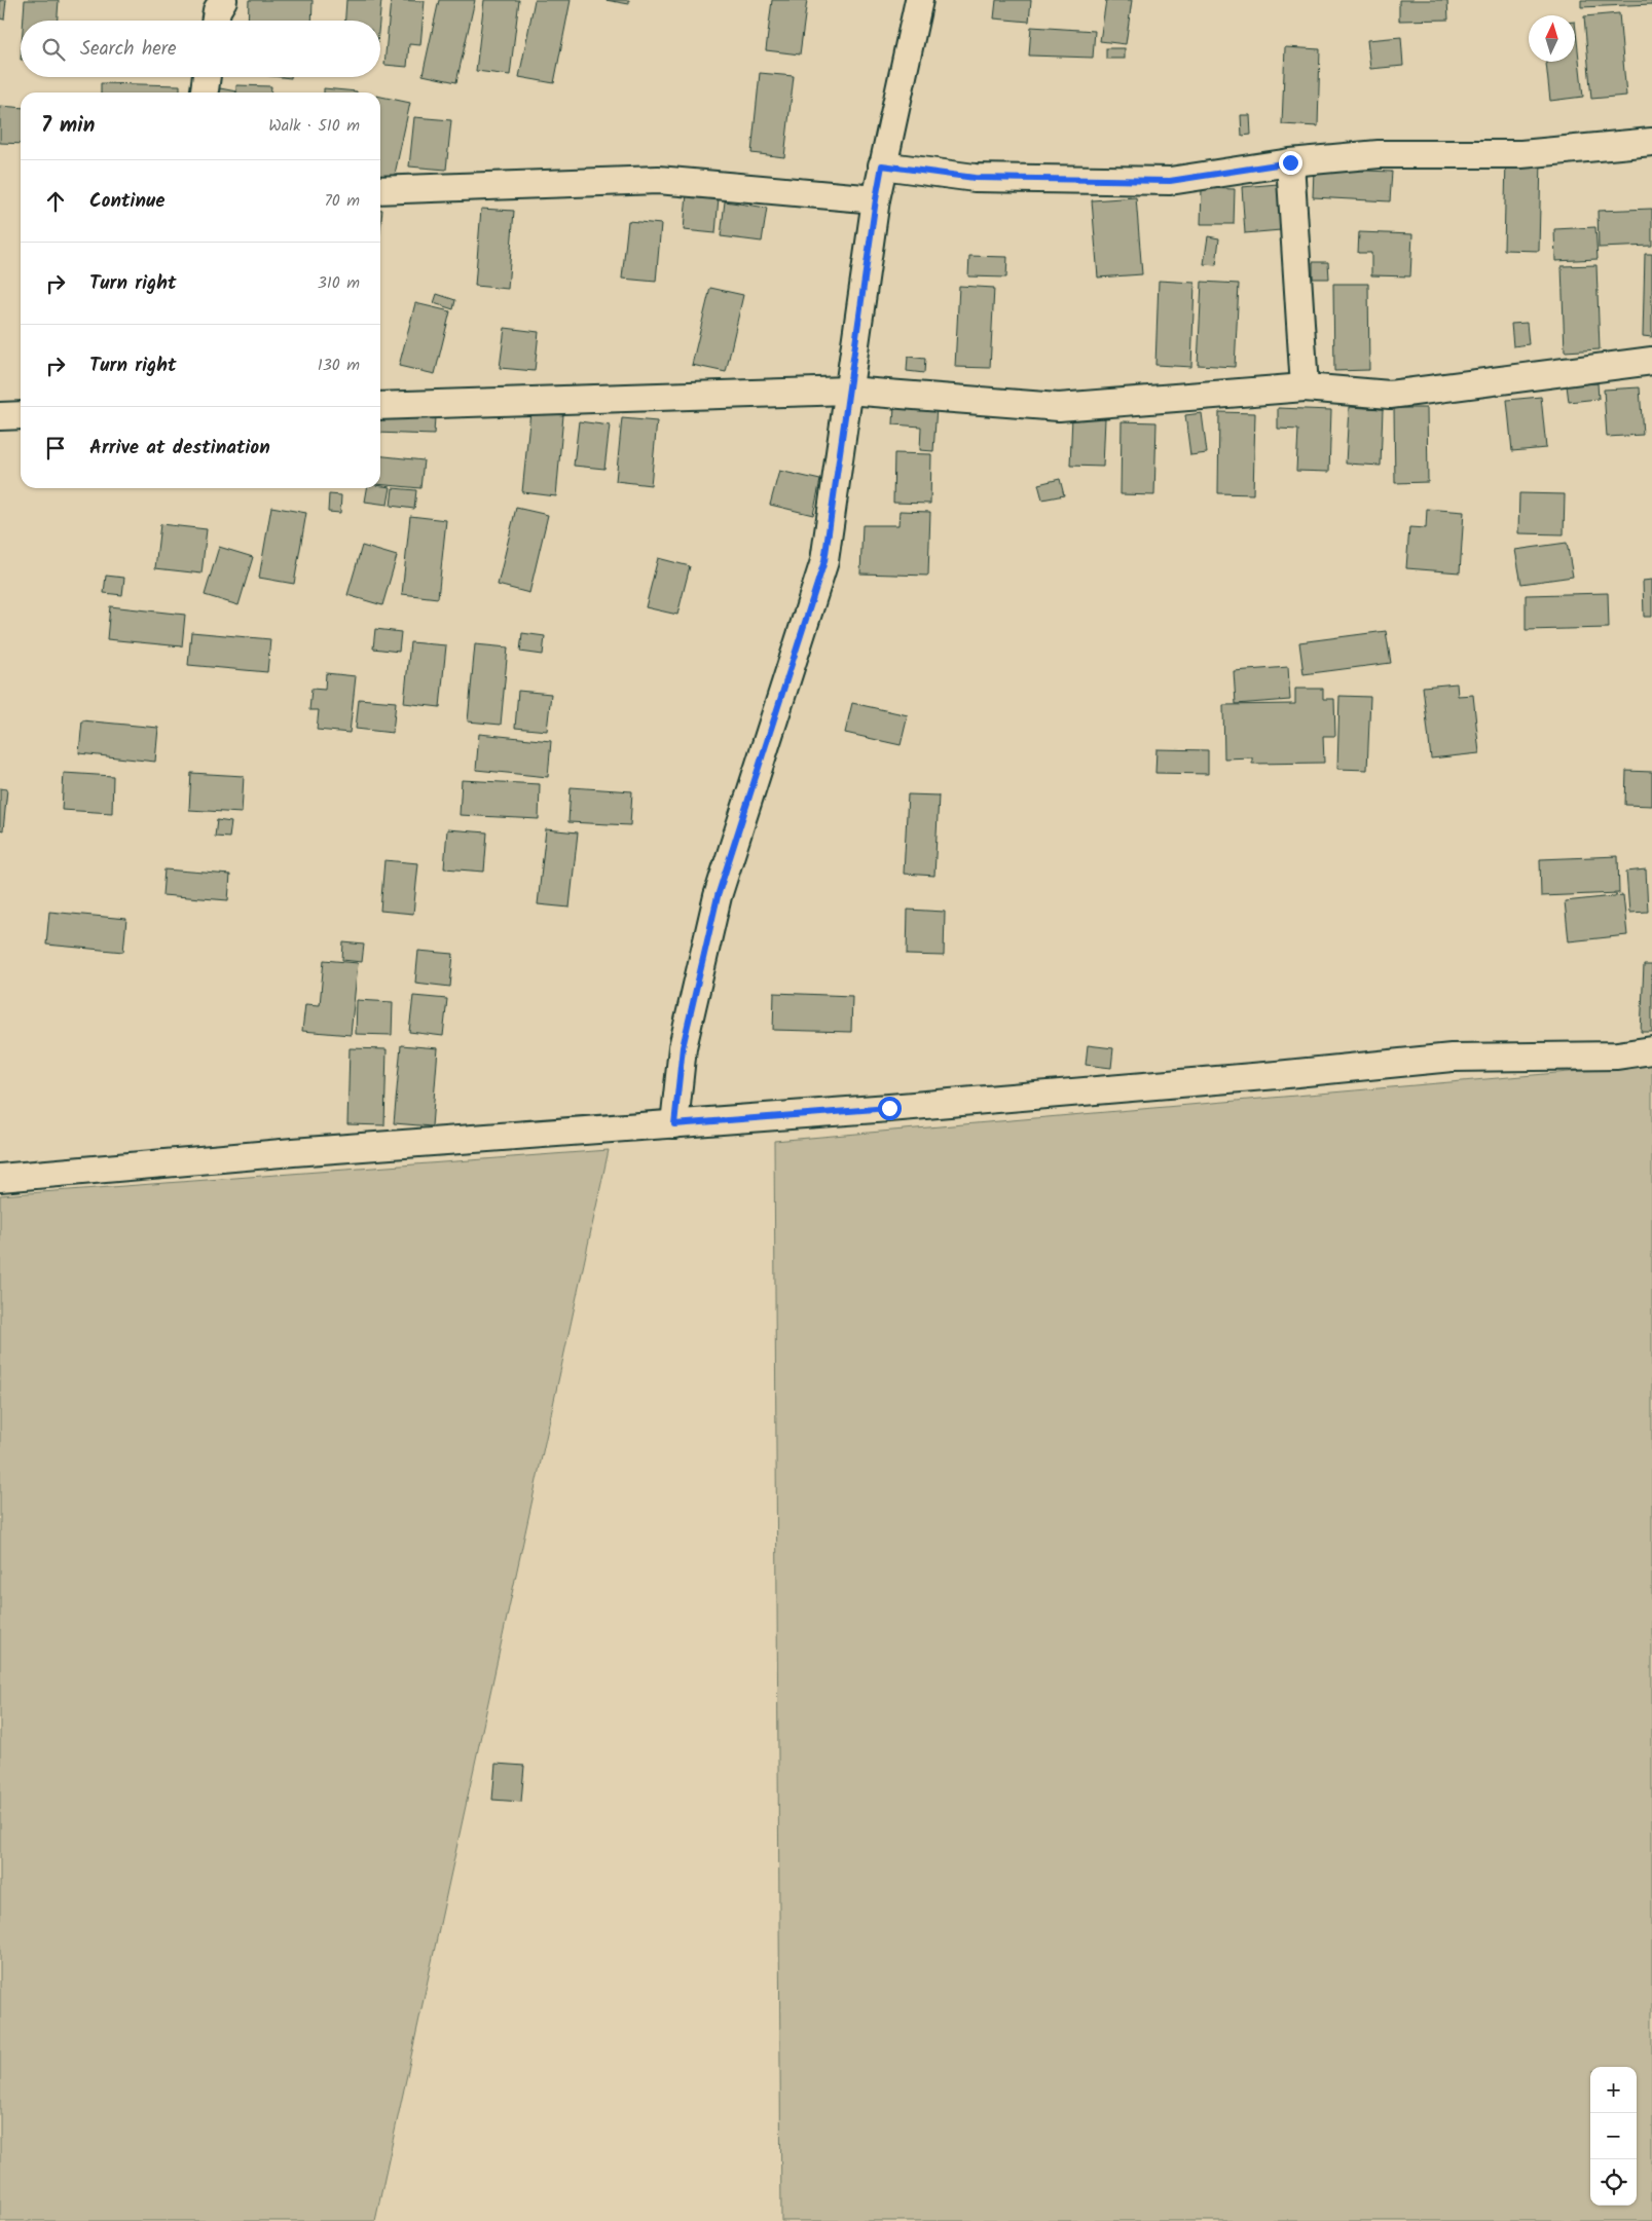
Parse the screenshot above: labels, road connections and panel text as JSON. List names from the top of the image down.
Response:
{
  "north": "top",
  "page": {
    "search": "Search here",
    "heading": ["7 min", "Walk · 510 m"],
    "list": [
      ["Continue", "70 m"],
      ["Turn right", "310 m"],
      ["Turn right", "130 m"],
      "Arrive at destination"
    ],
    "map_buttons": ["+", "−"]
  }
}
